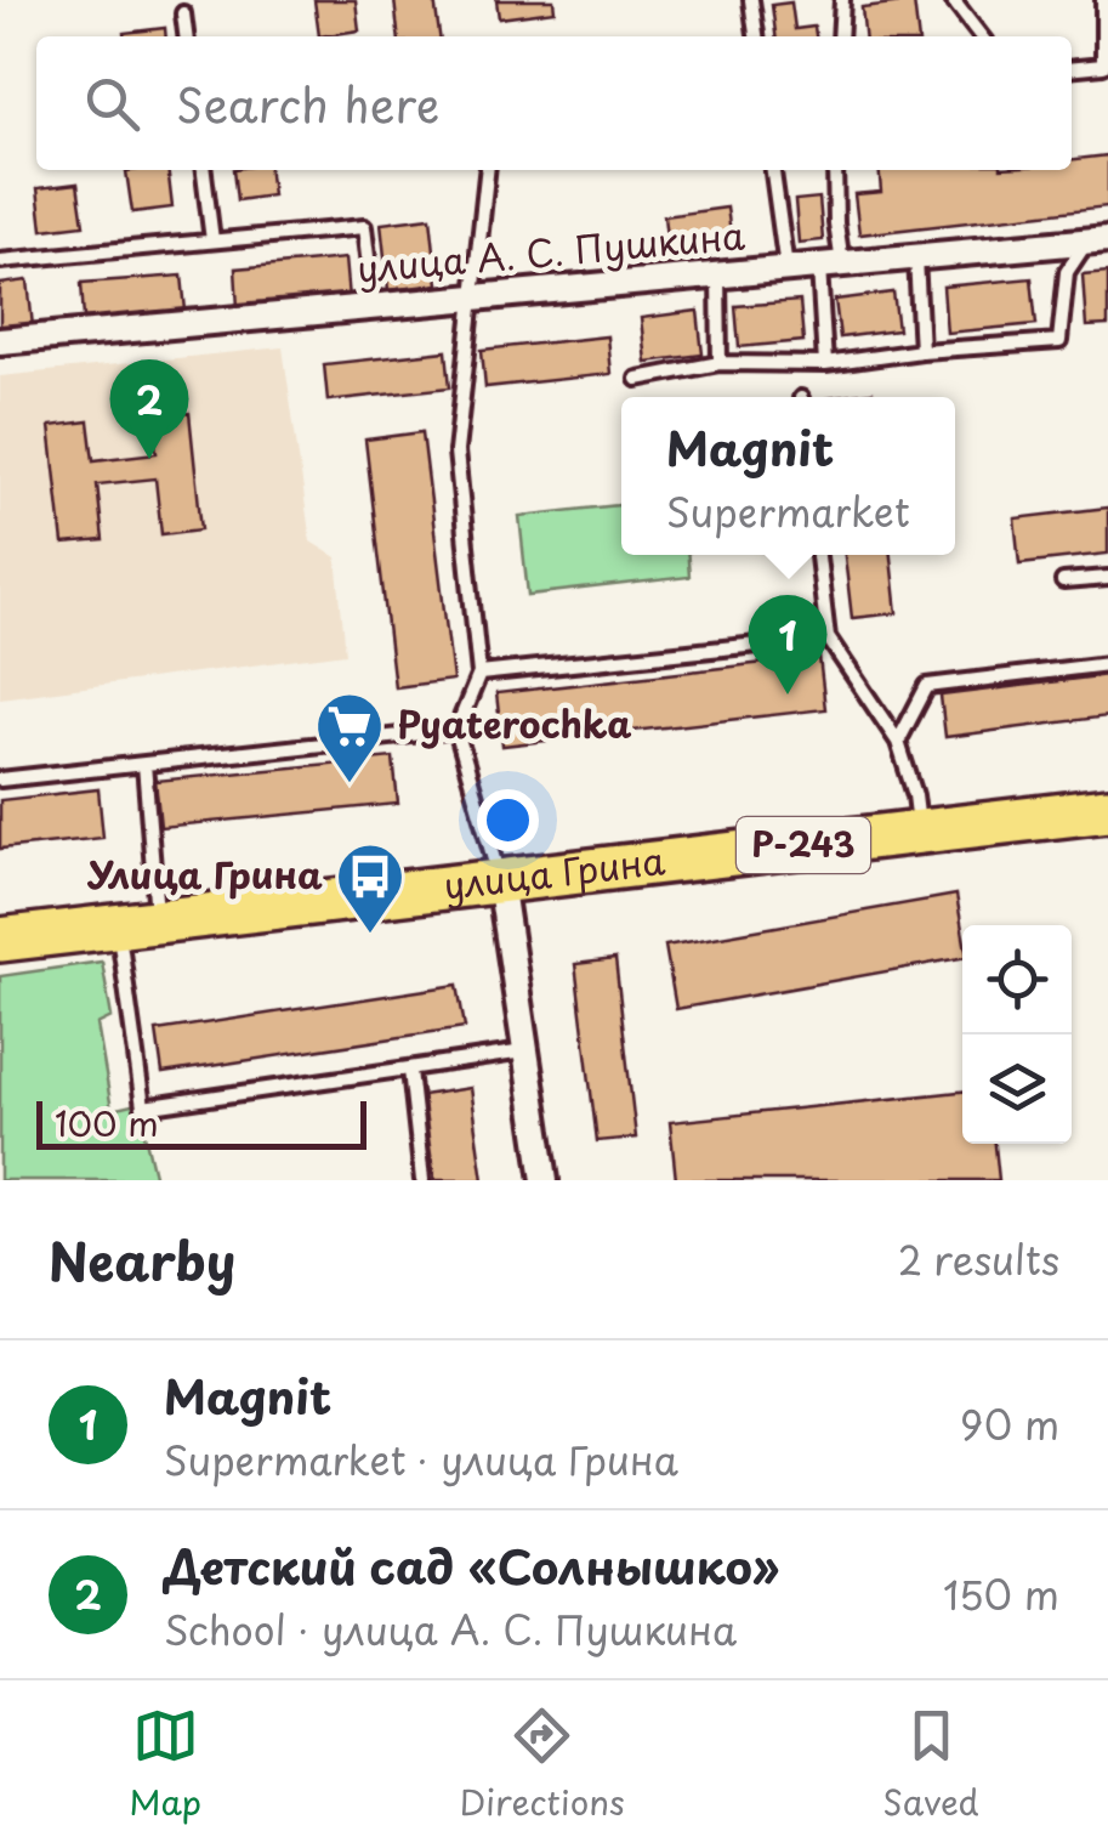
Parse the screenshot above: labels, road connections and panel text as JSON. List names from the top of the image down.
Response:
{
  "streets": {
    "highway": ["Р-243", "улица Грина"],
    "street": ["улица А. С. Пушкина"]
  },
  "places": {
    "supermarket": ["Pyaterochka"],
    "bus stop": ["Улица Грина"]
  },
  "scale_bar": "100 m",
  "page": {
    "search": "Search here",
    "pins": ["2", "1"],
    "popup": ["Magnit", "Supermarket"],
    "scale": "100 m",
    "heading": ["Nearby", "2 results"],
    "list": [
      {
        "mark": "1",
        "name": "Magnit",
        "note": "Supermarket · улица Грина",
        "value": "90 m"
      },
      {
        "mark": "2",
        "name": "Детский сад «Солнышко»",
        "note": "School · улица А. С. Пушкина",
        "value": "150 m"
      }
    ],
    "nav": ["Map", "Directions", "Saved"]
  }
}
